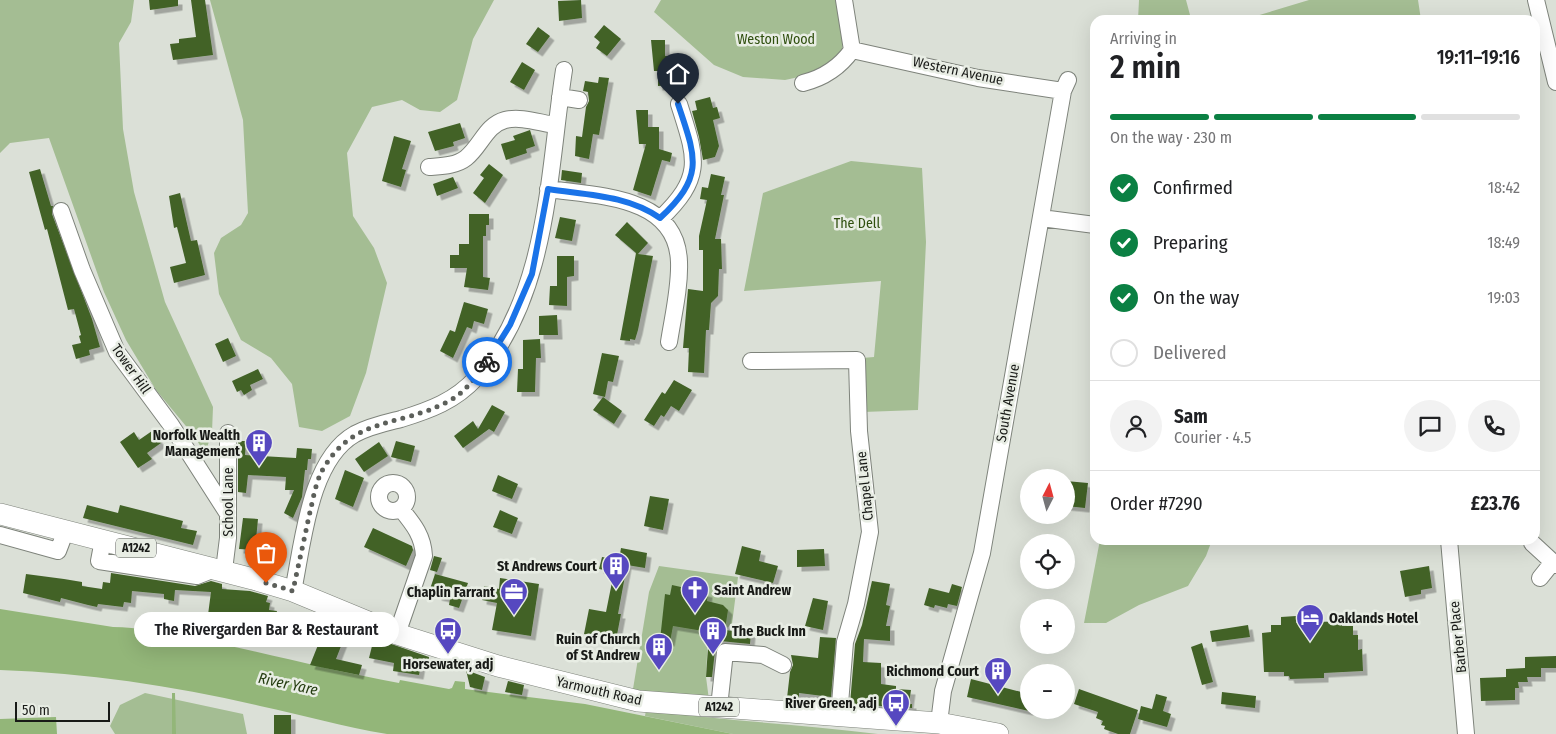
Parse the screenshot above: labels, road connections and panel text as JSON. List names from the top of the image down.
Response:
{
  "streets": {
    "main road": ["A1242", "Yarmouth Road"],
    "street": [
      "Western Avenue",
      "Tower Hill",
      "South Avenue",
      "Chapel Lane",
      "School Lane",
      "Barber Place"
    ]
  },
  "crossings": [
    ["Western Avenue", "South Avenue"],
    ["Tower Hill", "School Lane"],
    ["South Avenue", "Yarmouth Road"],
    ["Chapel Lane", "Yarmouth Road"],
    ["School Lane", "Yarmouth Road"]
  ],
  "water": ["River Yare"],
  "parks": ["Weston Wood", "The Dell"],
  "places": {
    "building": [
      "Norfolk Wealth Management",
      "St Andrews Court",
      "The Buck Inn",
      "Ruin of Church of St Andrew",
      "Richmond Court"
    ],
    "other": ["The Rivergarden Bar & Restaurant"],
    "church": ["Saint Andrew"],
    "office": ["Chaplin Farrant"],
    "hotel": ["Oaklands Hotel"],
    "bus stop": ["Horsewater, adj", "River Green, adj"]
  },
  "scale_bar": "50 m",
  "north": "top",
  "page": {
    "heading": ["2 min", "Arriving in", "19:11–19:16"],
    "panel": [
      "Sam",
      "Courier · 4.5",
      "Order #7290",
      "£23.76"
    ],
    "bar": "On the way · 230 m",
    "list": [
      ["Confirmed", "18:42"],
      ["Preparing", "18:49"],
      ["On the way", "19:03"],
      "Delivered"
    ],
    "map_buttons": ["+", "−"],
    "bubble": "The Rivergarden Bar & Restaurant",
    "scale": "50 m"
  }
}
